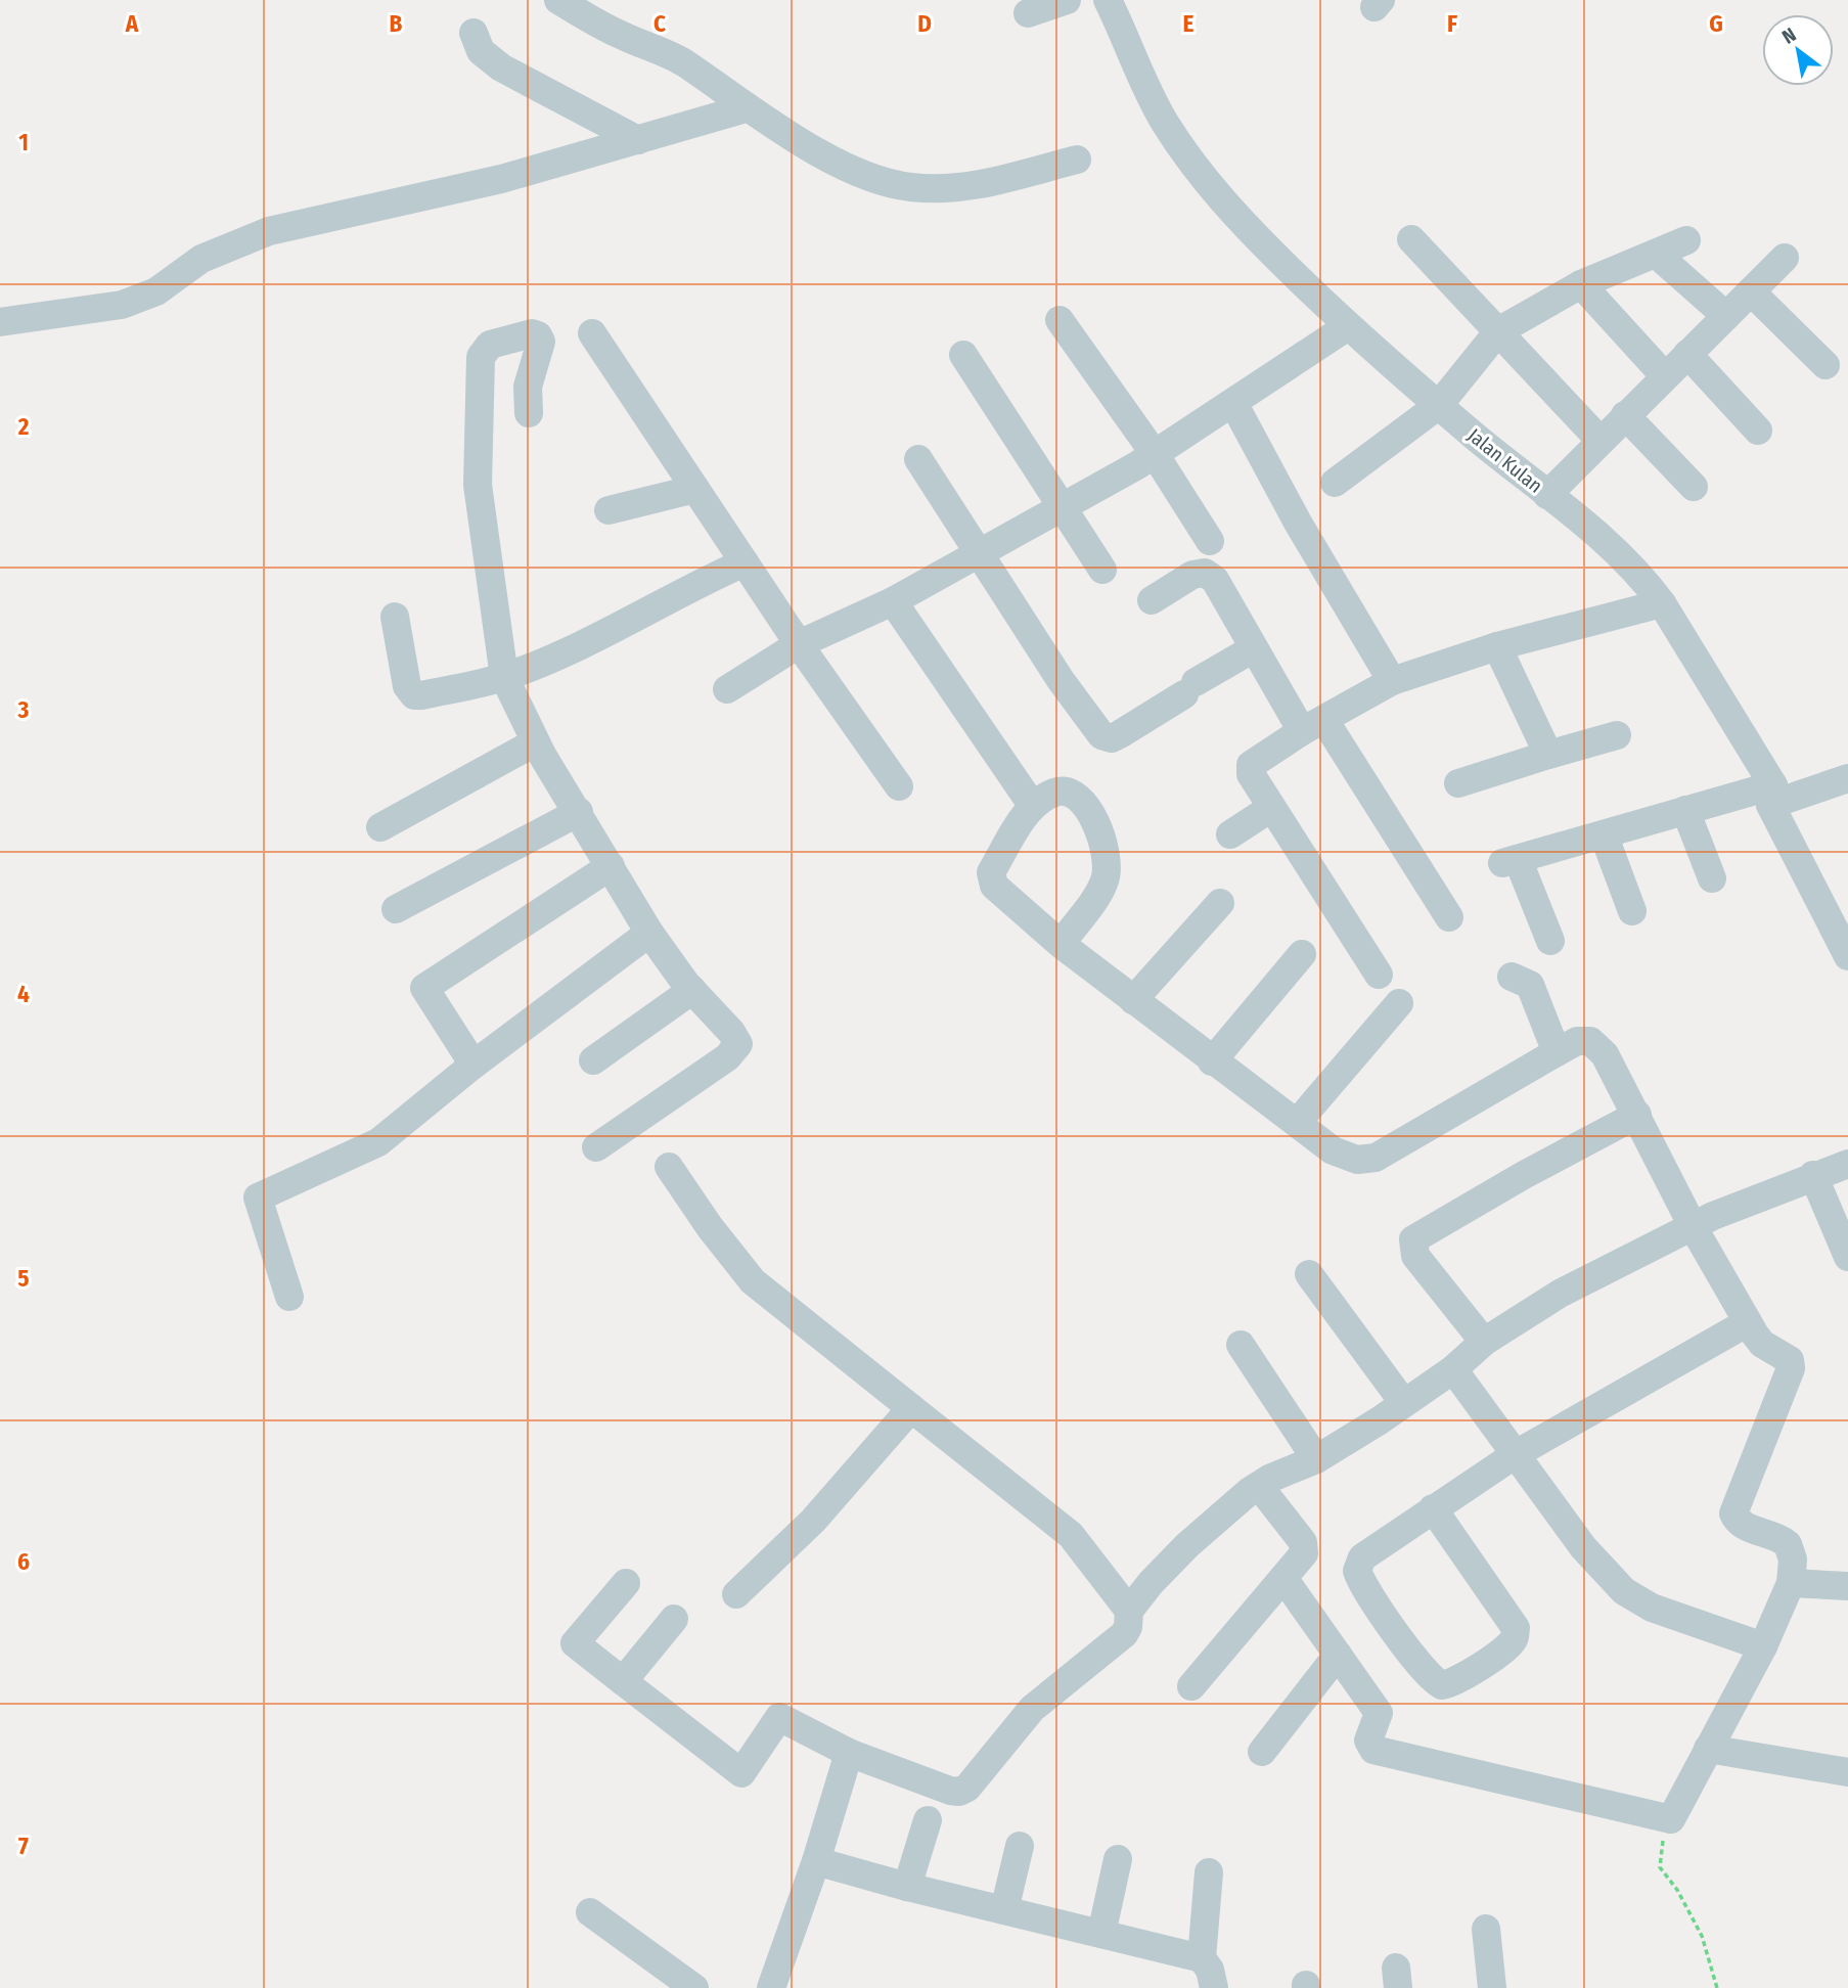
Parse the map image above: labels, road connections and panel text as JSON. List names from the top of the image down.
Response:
{
  "streets": {
    "street": ["Jalan Kulan"]
  },
  "north": "top left",
  "grid": {
    "columns": [
      "A",
      "B",
      "C",
      "D",
      "E",
      "F",
      "G"
    ],
    "rows": [
      "1",
      "2",
      "3",
      "4",
      "5",
      "6",
      "7"
    ]
  }
}
